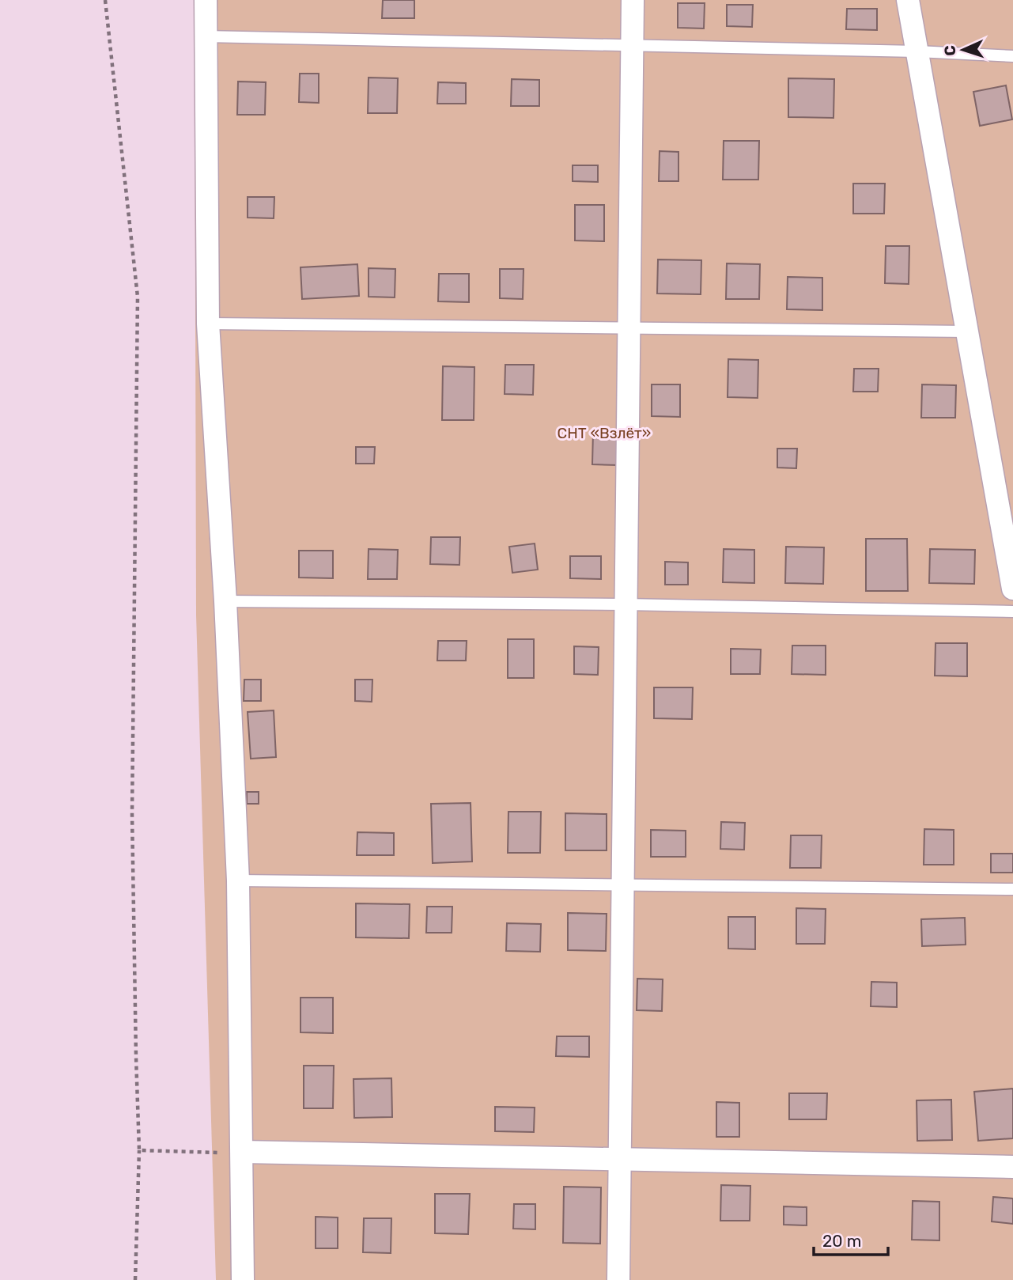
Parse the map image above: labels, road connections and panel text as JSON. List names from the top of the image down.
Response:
{
  "parks": ["СНТ «Взлёт»"],
  "scale_bar": "20 m",
  "north": "left"
}
